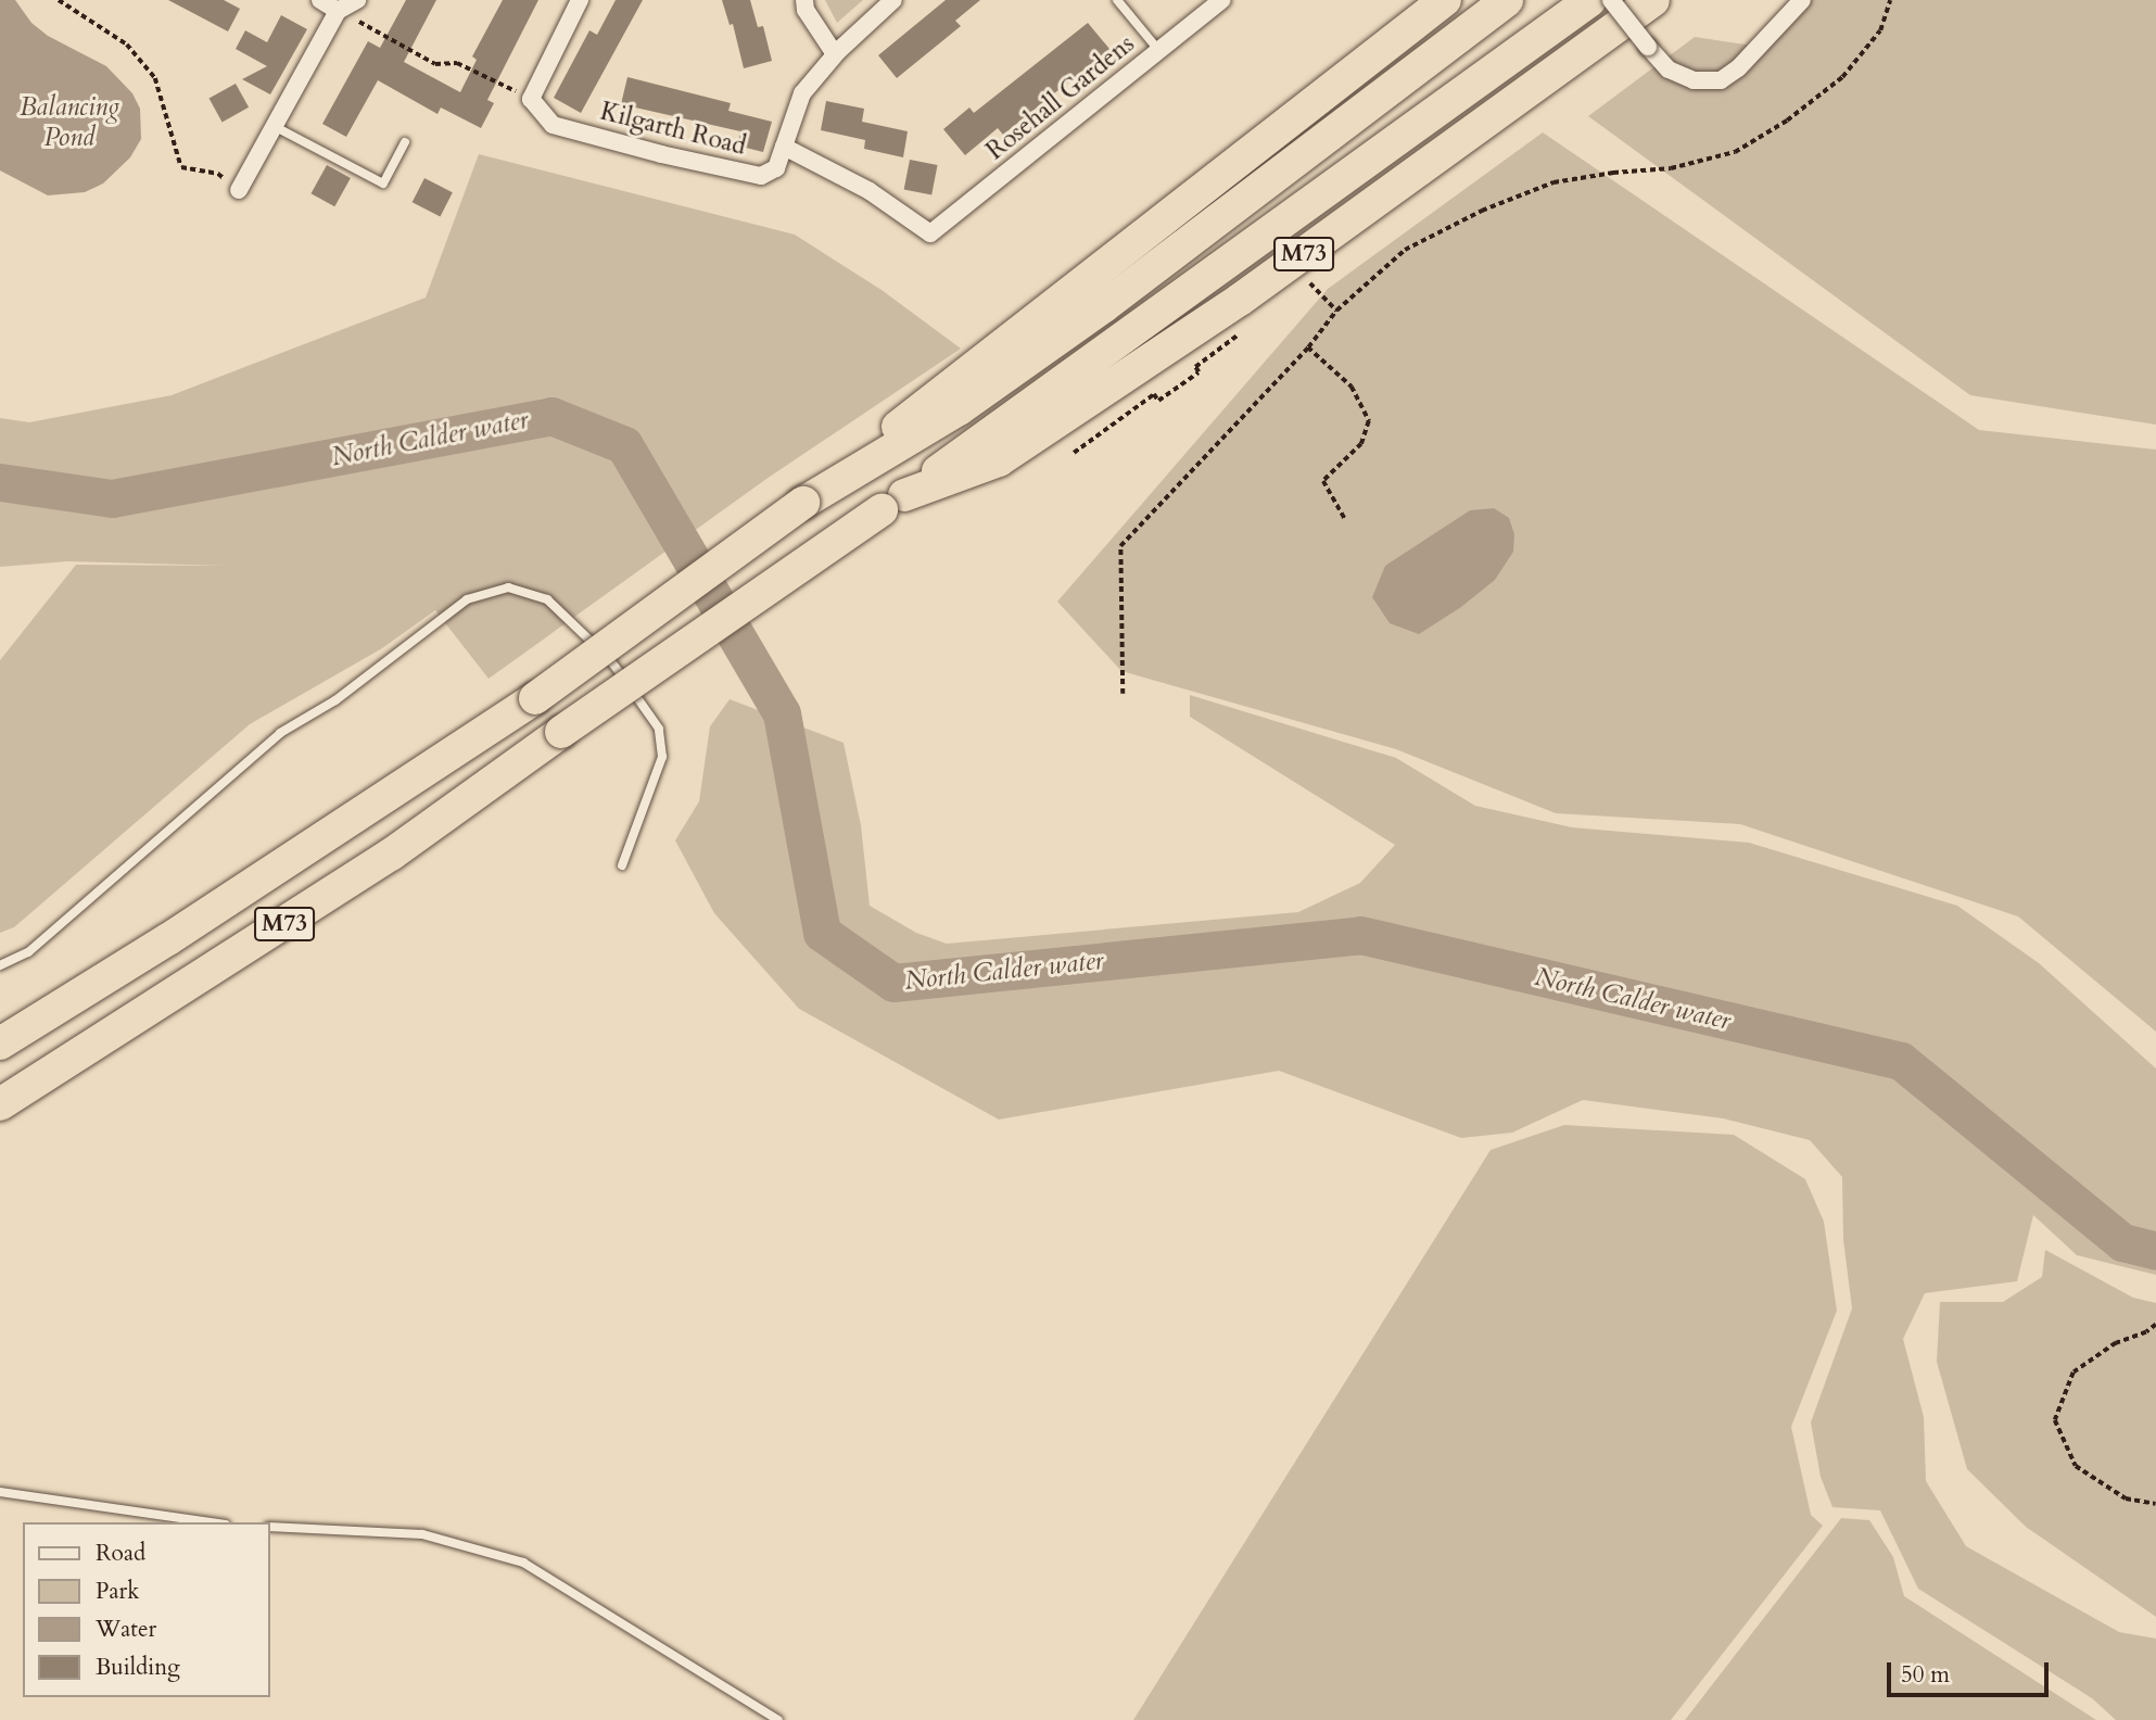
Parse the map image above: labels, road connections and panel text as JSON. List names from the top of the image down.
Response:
{
  "streets": {
    "highway": ["M73"],
    "street": ["Rosehall Gardens", "Kilgarth Road"]
  },
  "crossings": [
    ["Rosehall Gardens", "Kilgarth Road"]
  ],
  "water": ["Balancing Pond", "North Calder water"],
  "legend": [
    "Road",
    "Park",
    "Water",
    "Building"
  ],
  "scale_bar": "50 m"
}
